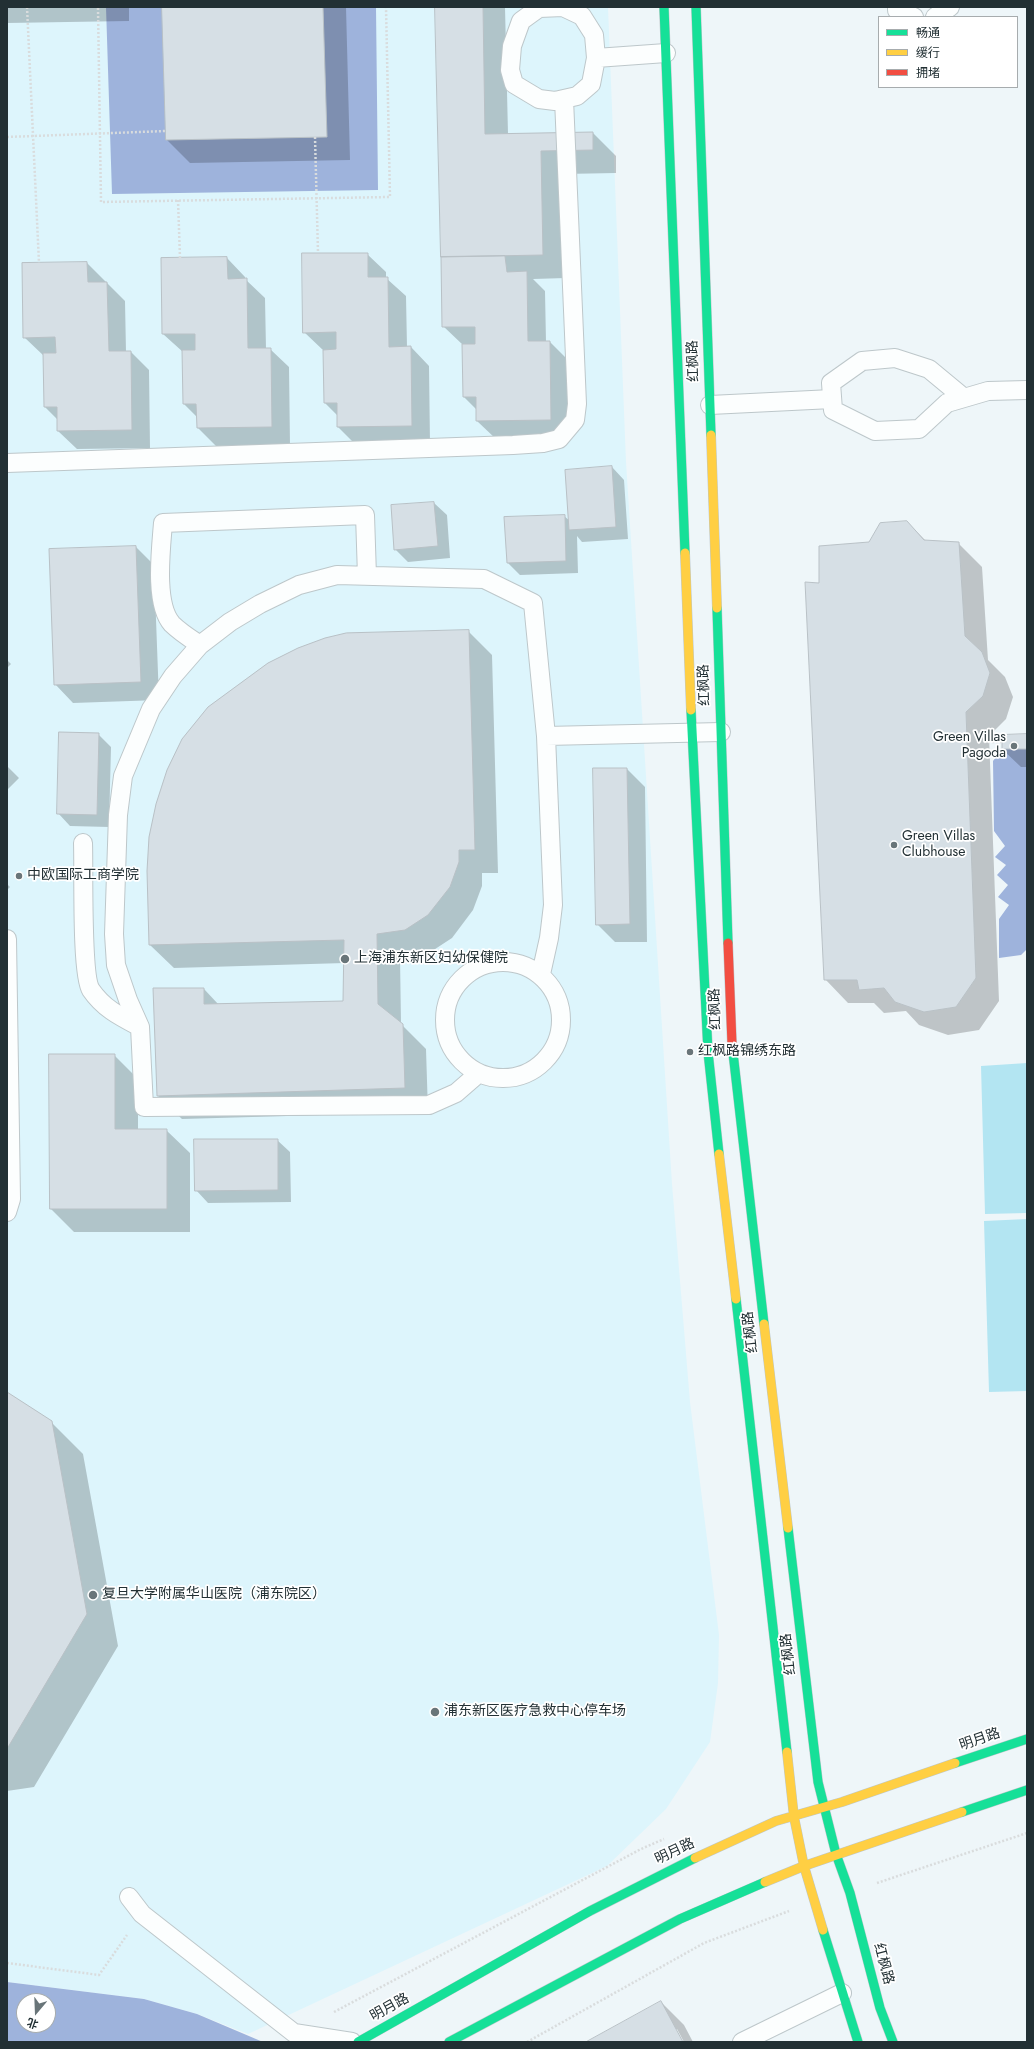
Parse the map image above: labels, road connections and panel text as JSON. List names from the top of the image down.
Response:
{
  "streets": {
    "street": ["红枫路", "明月路"]
  },
  "crossings": [
    ["红枫路", "明月路"]
  ],
  "places": [
    "Green Villas Pagoda",
    "Green Villas Clubhouse",
    "中欧国际工商学院",
    "上海浦东新区妇幼保健院",
    "红枫路锦绣东路",
    "复旦大学附属华山医院（浦东院区）",
    "浦东新区医疗急救中心停车场"
  ],
  "legend": ["畅通", "缓行", "拥堵"],
  "north": "bottom"
}
